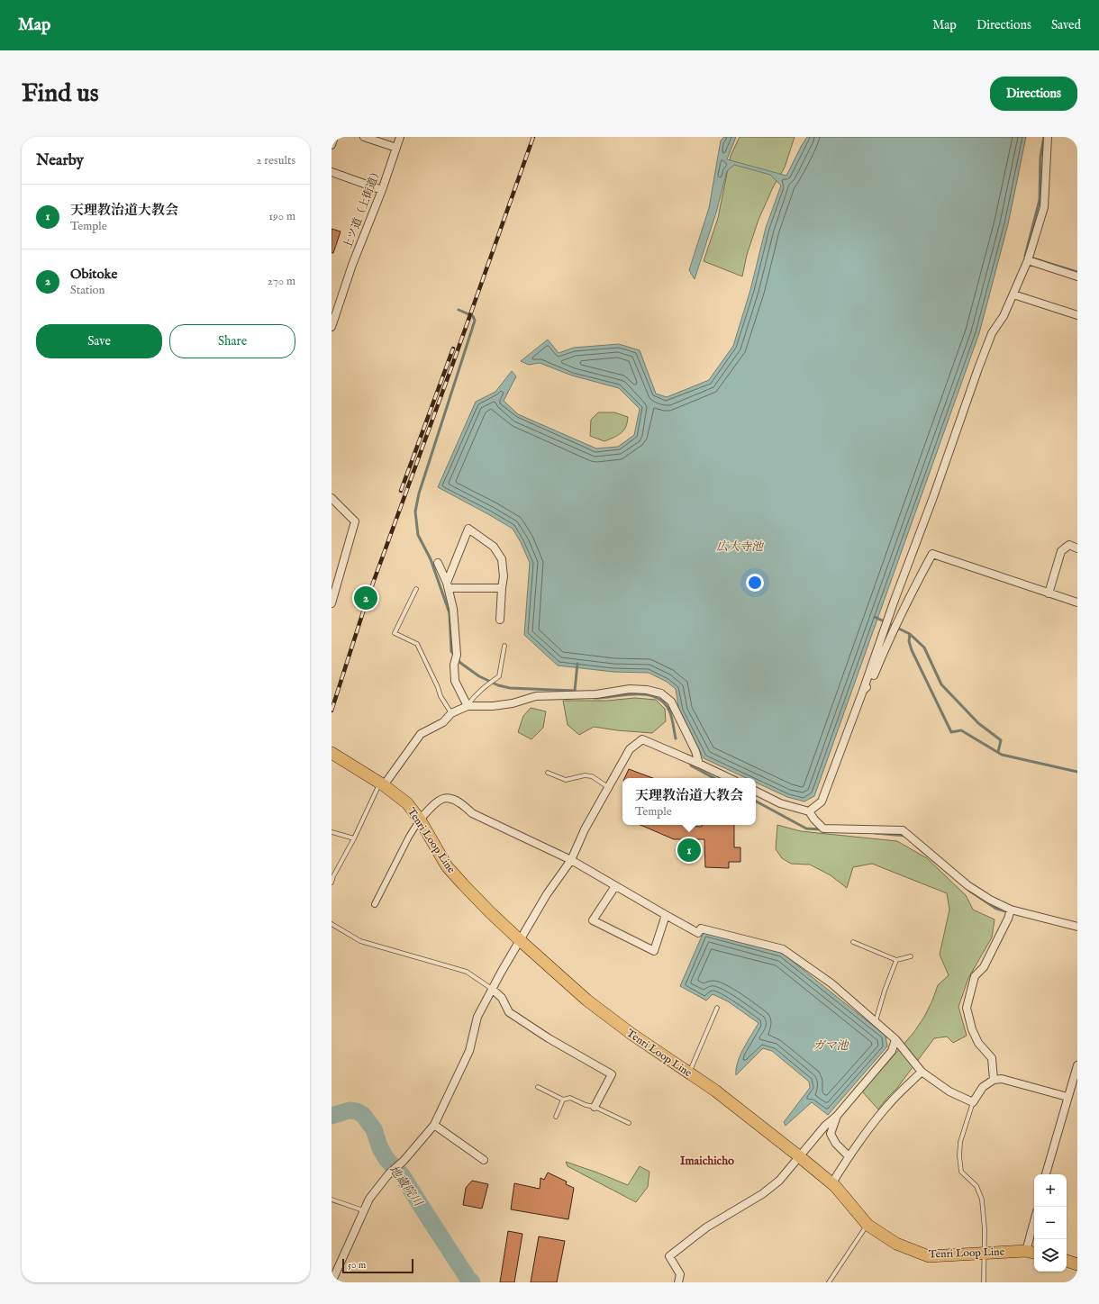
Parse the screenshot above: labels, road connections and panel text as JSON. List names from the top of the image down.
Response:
{
  "streets": {
    "main road": ["Tenri Loop Line"],
    "street": ["上ツ道（上街道）"]
  },
  "districts": ["Imaichicho"],
  "water": ["広大寺池", "ガマ池", "地蔵院川"],
  "scale_bar": "50 m",
  "page": {
    "header": "Map",
    "nav": ["Map", "Directions", "Saved"],
    "buttons": [
      "Directions",
      ["Save", "Share"]
    ],
    "title": "Find us",
    "heading": ["Nearby", "2 results"],
    "list": [
      {
        "mark": "1",
        "name": "天理教治道大教会",
        "note": "Temple",
        "value": "190 m"
      },
      {
        "mark": "2",
        "name": "Obitoke",
        "note": "Station",
        "value": "270 m"
      }
    ],
    "pins": ["2", "1"],
    "popup": ["天理教治道大教会", "Temple"],
    "map_buttons": ["+", "−"],
    "scale": "50 m"
  }
}
